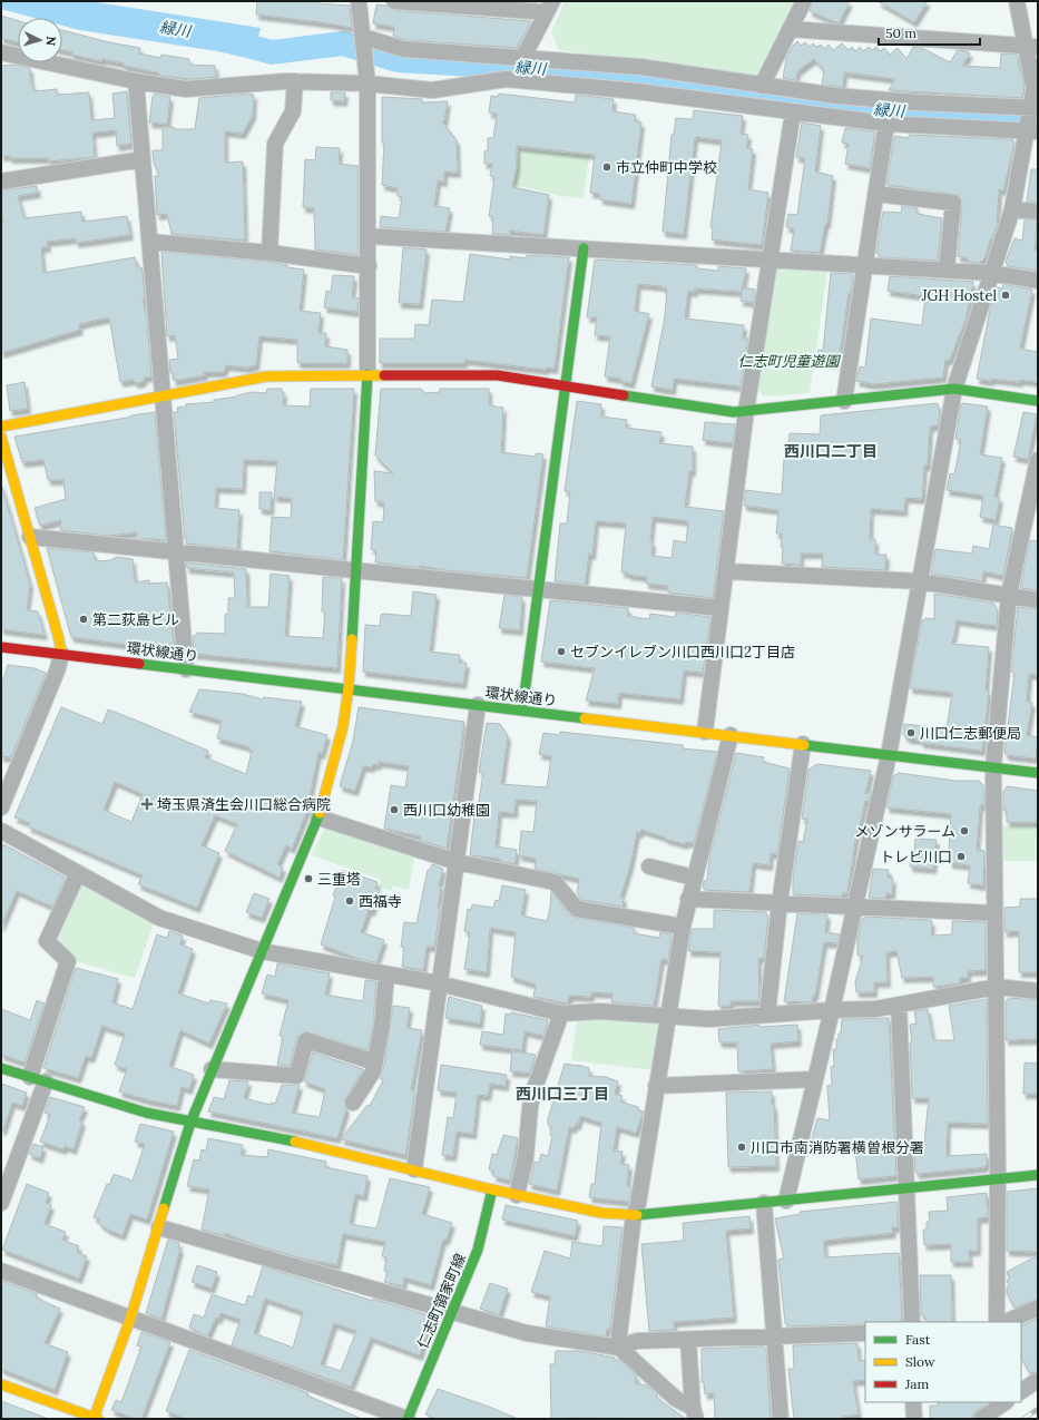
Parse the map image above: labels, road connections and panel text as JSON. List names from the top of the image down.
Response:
{
  "streets": {
    "street": ["環状線通り", "仁志町領家町線"]
  },
  "districts": ["西川口二丁目", "西川口三丁目"],
  "water": ["緑川"],
  "parks": ["仁志町児童遊園"],
  "places": {
    "other": [
      "市立仲町中学校",
      "JGH Hostel",
      "第二荻島ビル",
      "セブンイレブン川口西川口2丁目店",
      "川口仁志郵便局",
      "西川口幼稚園",
      "メゾンサラーム",
      "トレビ川口",
      "三重塔",
      "西福寺",
      "川口市南消防署横曽根分署"
    ],
    "health": ["埼玉県済生会川口総合病院"]
  },
  "legend": ["Fast", "Slow", "Jam"],
  "scale_bar": "50 m",
  "north": "right"
}
